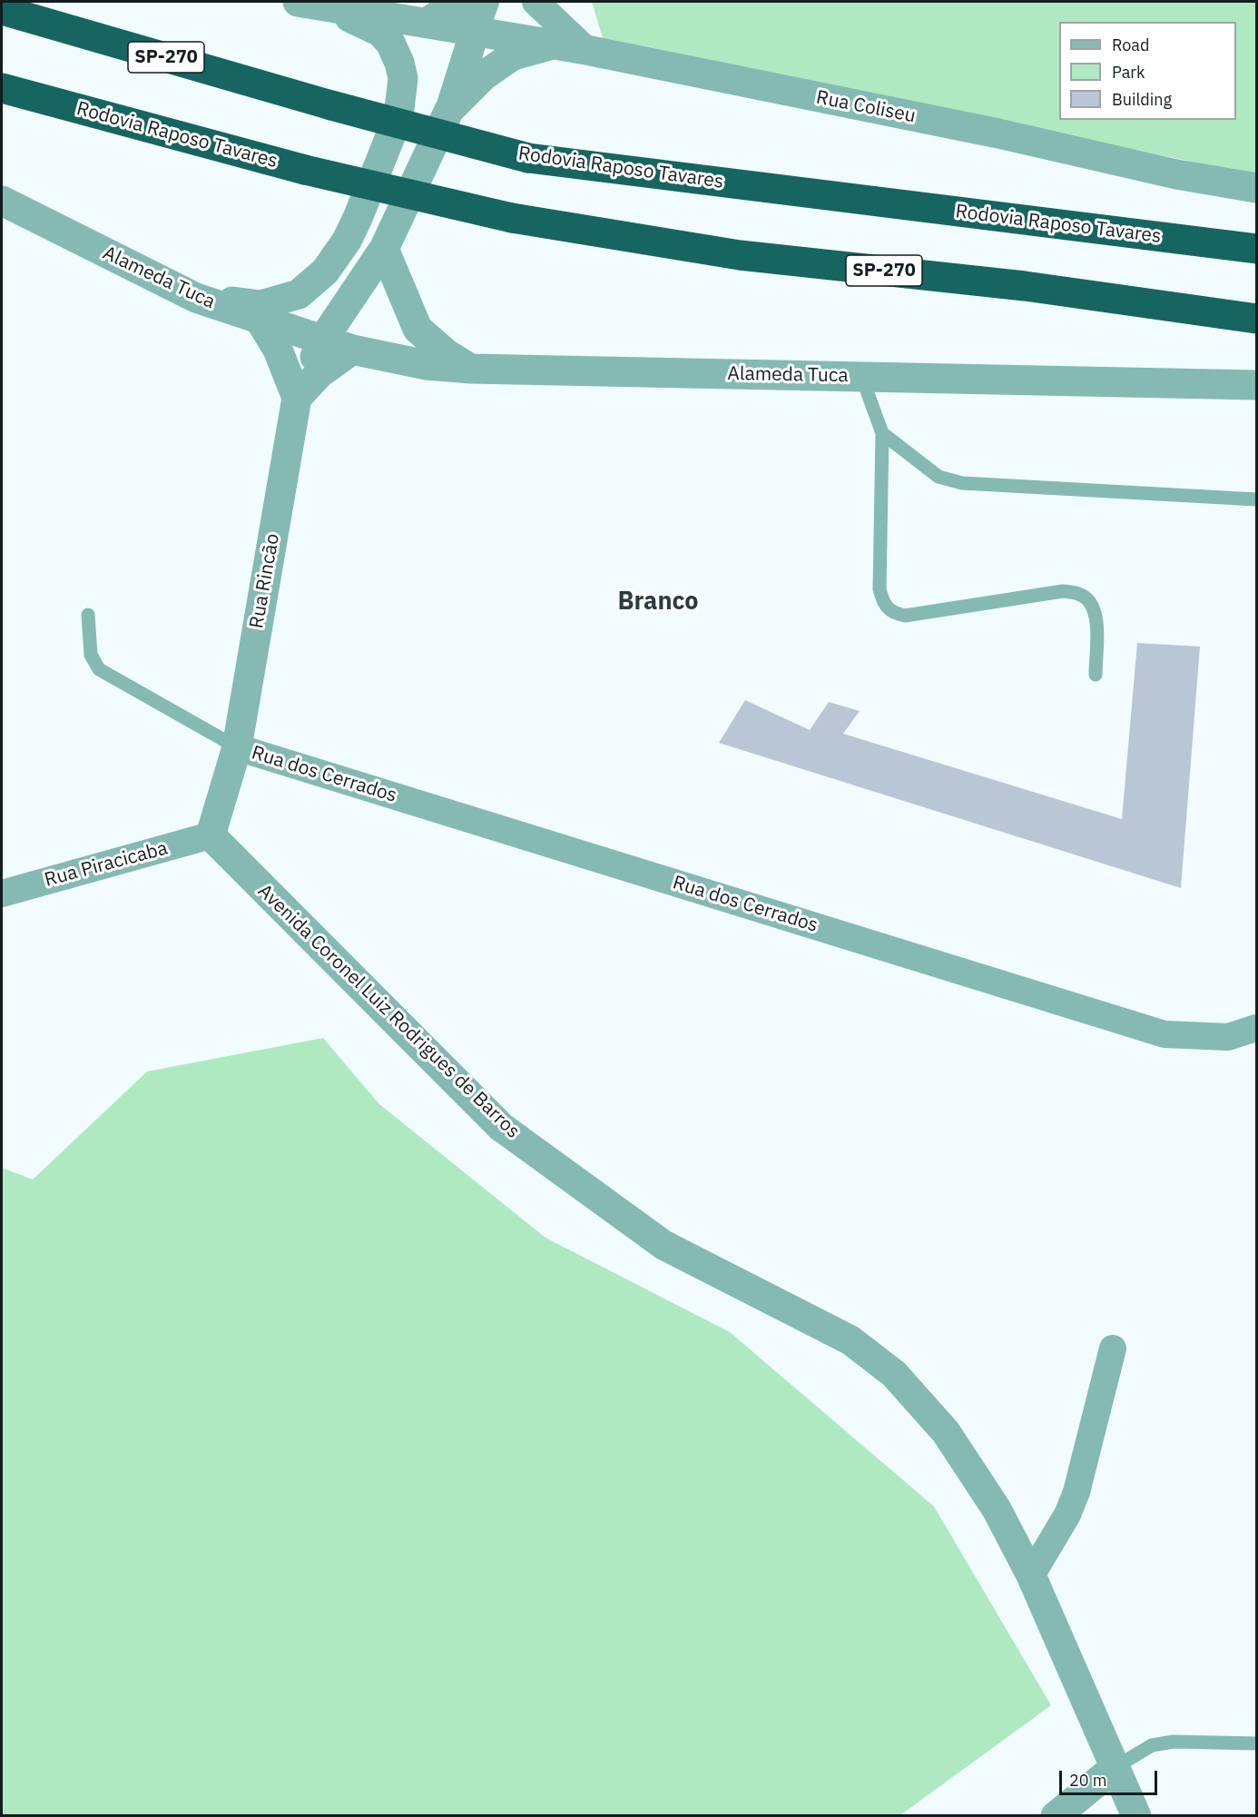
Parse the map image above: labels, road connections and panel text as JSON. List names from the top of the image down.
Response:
{
  "streets": {
    "highway": ["SP-270", "Rodovia Raposo Tavares"],
    "street": [
      "Rua Coliseu",
      "Alameda Tuca",
      "Rua Rincão",
      "Rua dos Cerrados",
      "Rua Piracicaba",
      "Avenida Coronel Luiz Rodrigues de Barros"
    ]
  },
  "crossings": [
    ["Rua Rincão", "Rua dos Cerrados"],
    ["Rua Rincão", "Rua Piracicaba"],
    ["Rua Rincão", "Avenida Coronel Luiz Rodrigues de Barros"],
    ["Rua Piracicaba", "Avenida Coronel Luiz Rodrigues de Barros"]
  ],
  "districts": ["Branco"],
  "legend": ["Road", "Park", "Building"],
  "scale_bar": "20 m"
}
